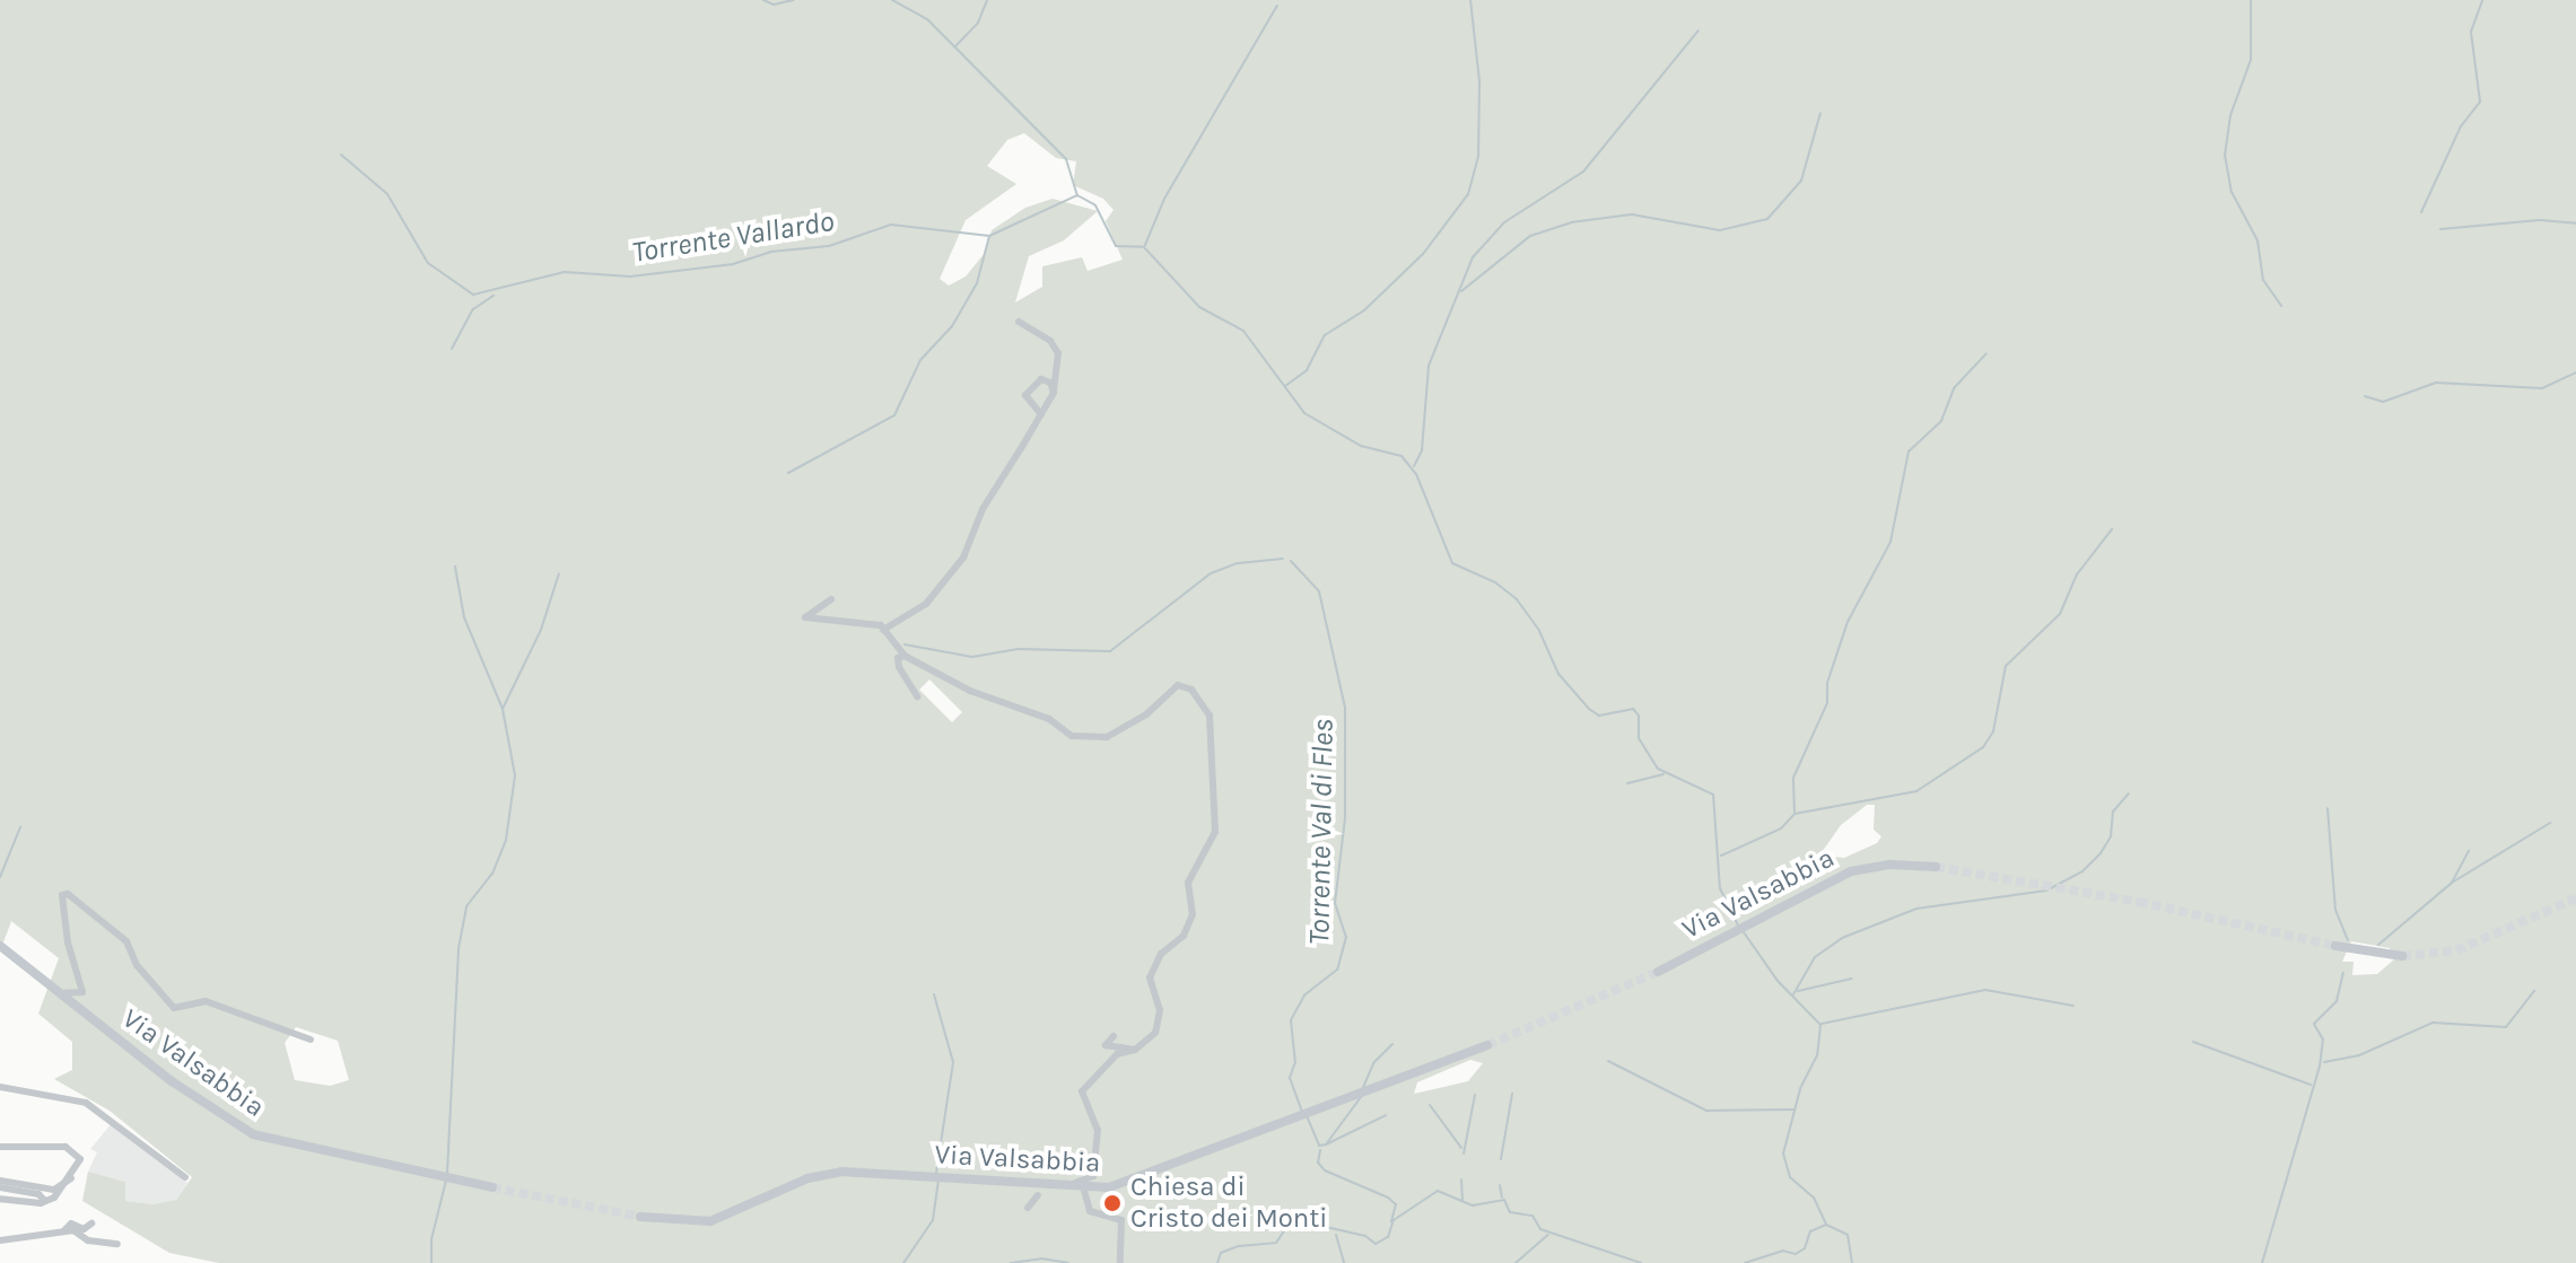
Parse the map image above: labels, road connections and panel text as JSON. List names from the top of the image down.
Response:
{
  "streets": {
    "main road": ["Via Valsabbia"]
  },
  "water": ["Torrente Vallardo", "Torrente Val di Fles"],
  "places": ["Chiesa di Cristo dei Monti"]
}
